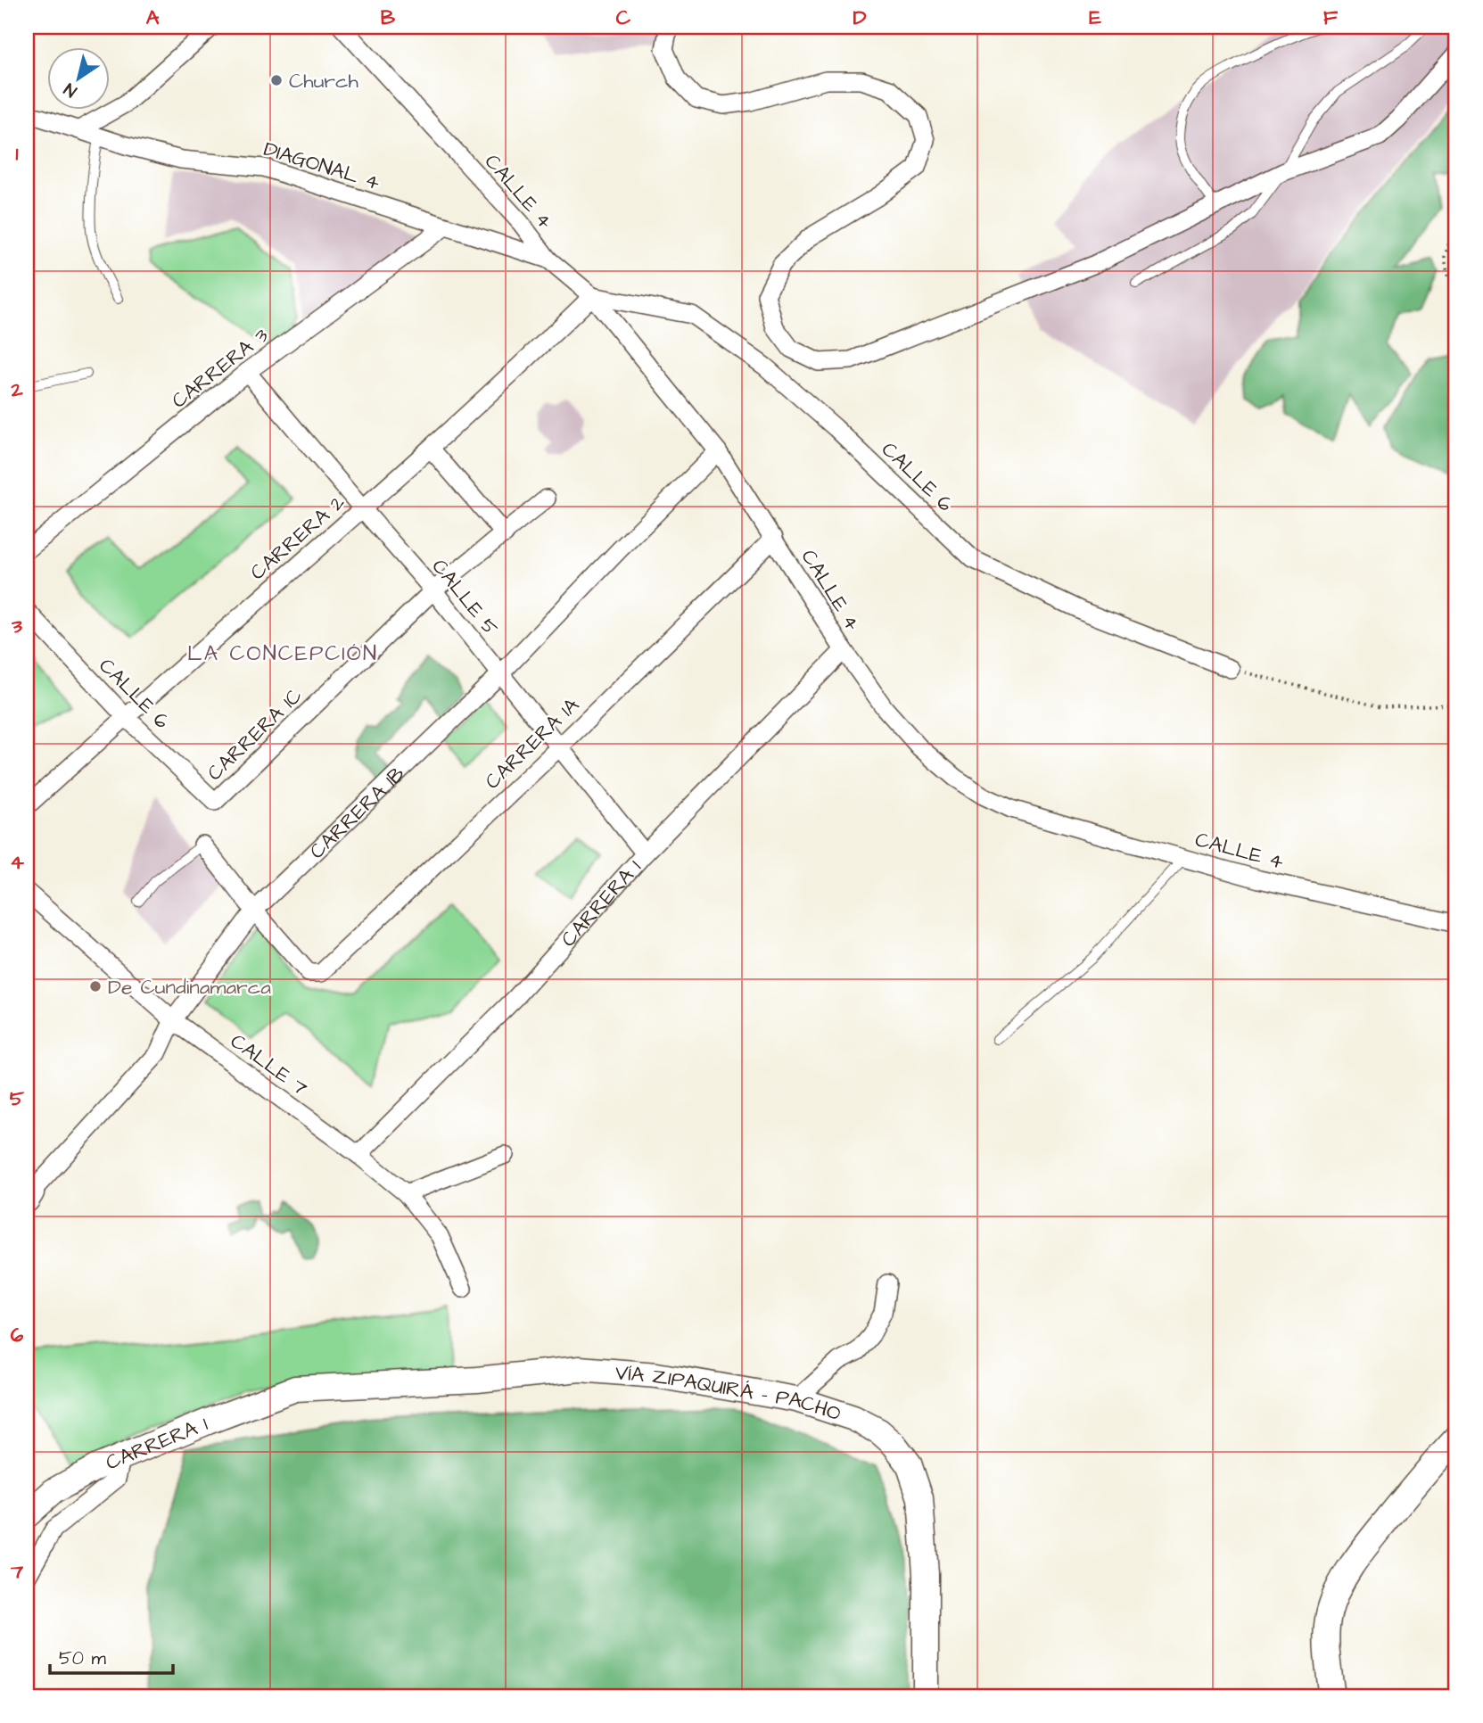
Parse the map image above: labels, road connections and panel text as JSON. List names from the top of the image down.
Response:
{
  "streets": {
    "main road": ["CARRERA 1", "VÍA ZIPAQUIRÁ - PACHO"],
    "street": [
      "DIAGONAL 4",
      "CALLE 4",
      "CARRERA 3",
      "CALLE 6",
      "CARRERA 2",
      "CALLE 5",
      "CARRERA 1C",
      "CARRERA 1A",
      "CARRERA 1B",
      "CALLE 7"
    ]
  },
  "crossings": [
    ["DIAGONAL 4", "CALLE 4"],
    ["DIAGONAL 4", "CARRERA 3"],
    ["CALLE 4", "CALLE 6"],
    ["CALLE 4", "CARRERA 2"],
    ["CALLE 4", "CARRERA 1A"],
    ["CALLE 4", "CARRERA 1B"],
    ["CALLE 4", "CARRERA 1"],
    ["CARRERA 3", "CALLE 5"],
    ["CALLE 6", "CARRERA 2"],
    ["CALLE 6", "CARRERA 1C"],
    ["CARRERA 2", "CALLE 5"],
    ["CALLE 5", "CARRERA 1C"],
    ["CALLE 5", "CARRERA 1A"],
    ["CALLE 5", "CARRERA 1B"],
    ["CALLE 5", "CARRERA 1"],
    ["CARRERA 1A", "CARRERA 1B"],
    ["CARRERA 1B", "CALLE 7"],
    ["CARRERA 1", "CALLE 7"],
    ["CARRERA 1", "VÍA ZIPAQUIRÁ - PACHO"]
  ],
  "districts": ["LA CONCEPCIÓN"],
  "places": ["Church", "De Cundinamarca"],
  "scale_bar": "50 m",
  "north": "bottom left",
  "grid": {
    "columns": [
      "A",
      "B",
      "C",
      "D",
      "E",
      "F"
    ],
    "rows": [
      "1",
      "2",
      "3",
      "4",
      "5",
      "6",
      "7"
    ]
  }
}
